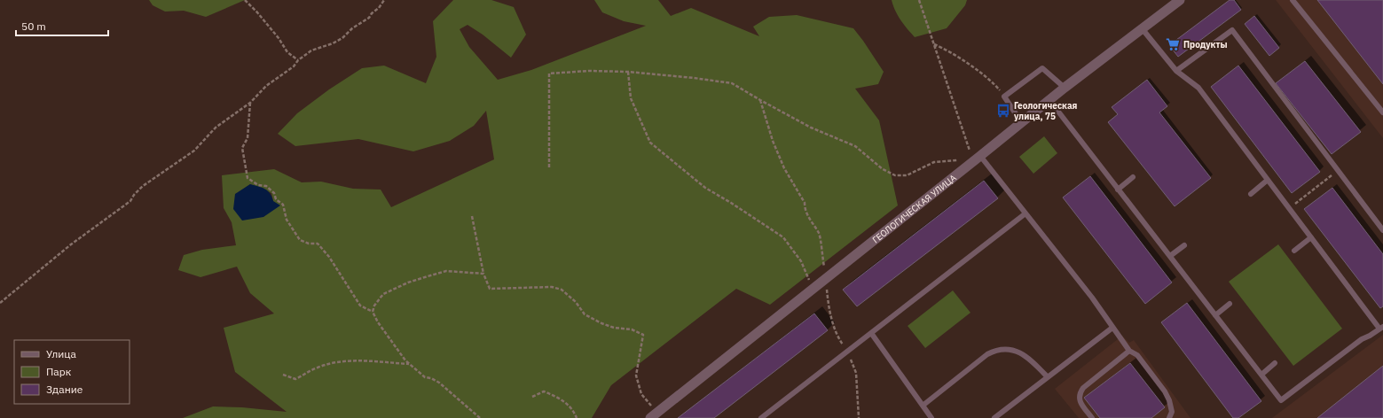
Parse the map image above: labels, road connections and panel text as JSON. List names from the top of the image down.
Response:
{
  "streets": {
    "street": ["ГЕОЛОГИЧЕСКАЯ УЛИЦА"]
  },
  "places": {
    "supermarket": ["Продукты"],
    "bus stop": ["Геологическая улица, 75"]
  },
  "legend": ["Улица", "Парк", "Здание"],
  "scale_bar": "50 m"
}
